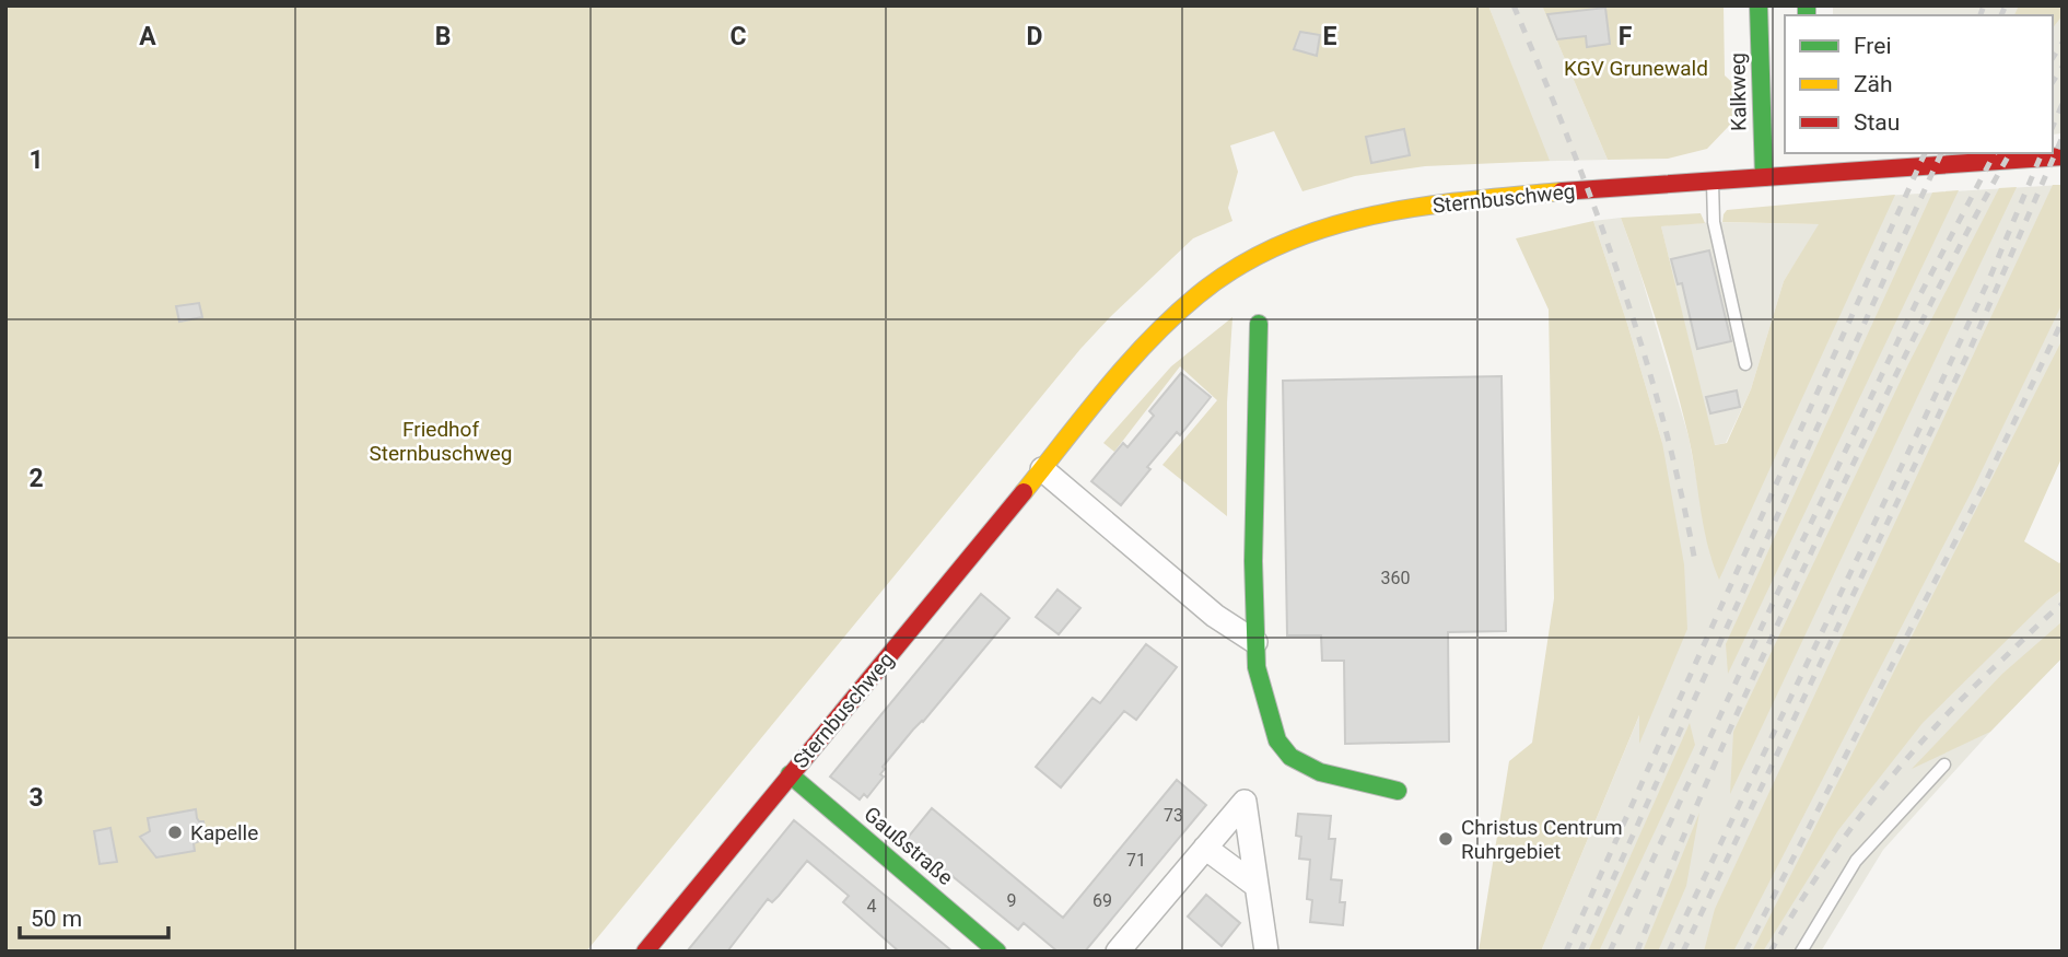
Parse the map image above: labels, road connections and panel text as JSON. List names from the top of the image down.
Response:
{
  "streets": {
    "main road": ["Kalkweg", "Sternbuschweg", "Gaußstraße"]
  },
  "crossings": [
    ["Kalkweg", "Sternbuschweg"],
    ["Sternbuschweg", "Gaußstraße"]
  ],
  "parks": ["KGV Grunewald", "Friedhof Sternbuschweg"],
  "places": ["Kapelle", "Christus Centrum Ruhrgebiet"],
  "house_numbers": [
    "360",
    "73",
    "71",
    "9",
    "69",
    "4"
  ],
  "legend": ["Frei", "Zäh", "Stau"],
  "scale_bar": "50 m",
  "grid": {
    "columns": [
      "A",
      "B",
      "C",
      "D",
      "E",
      "F"
    ],
    "rows": ["1", "2", "3"]
  }
}
